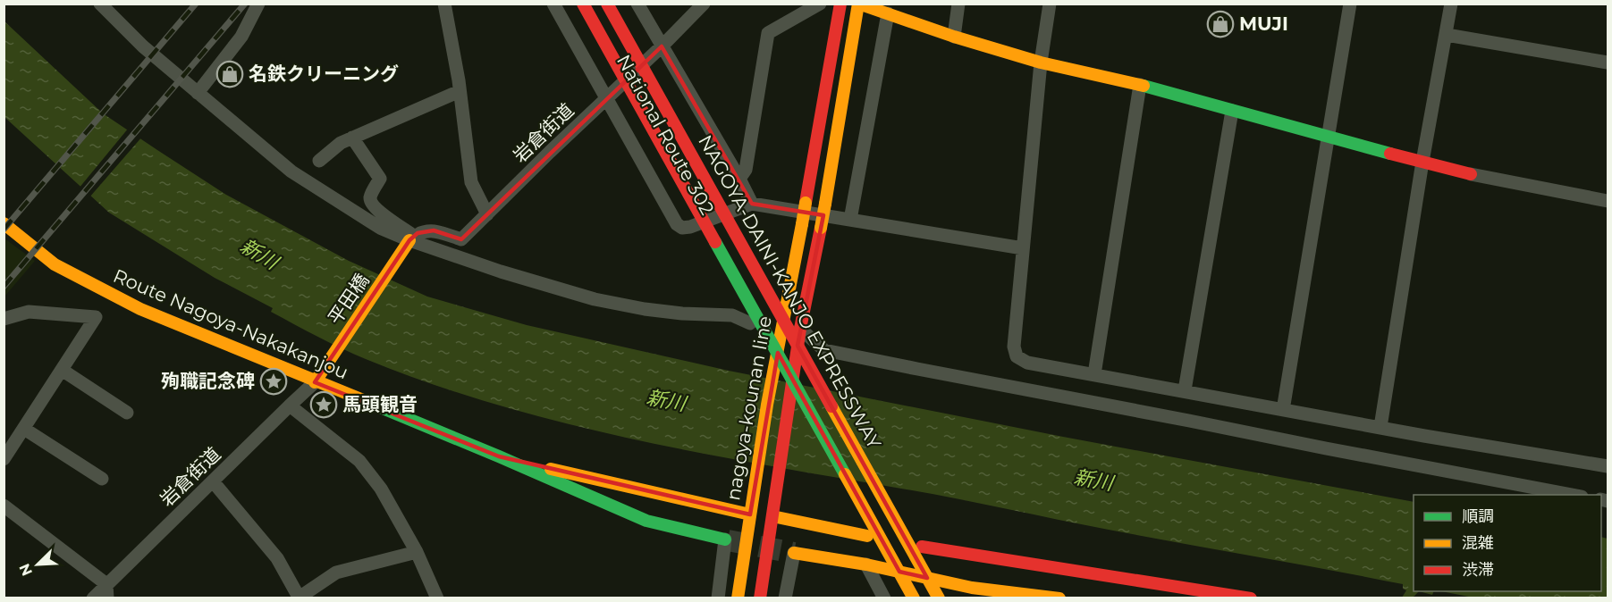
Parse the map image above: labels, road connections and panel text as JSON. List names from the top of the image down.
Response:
{
  "streets": {
    "main road": [
      "National Route 302",
      "NAGOYA-DAINI-KANJO EXPRESSWAY",
      "平田橋",
      "Route Nagoya-Nakakanjou",
      "nagoya-kounan line"
    ],
    "street": ["岩倉街道"]
  },
  "crossings": [
    ["岩倉街道", "平田橋"],
    ["岩倉街道", "Route Nagoya-Nakakanjou"],
    ["平田橋", "Route Nagoya-Nakakanjou"]
  ],
  "water": ["新川"],
  "places": {
    "shop": ["MUJI", "名鉄クリーニング"],
    "place": ["殉職記念碑", "馬頭観音"]
  },
  "legend": ["順調", "混雑", "渋滞"],
  "north": "bottom left"
}
